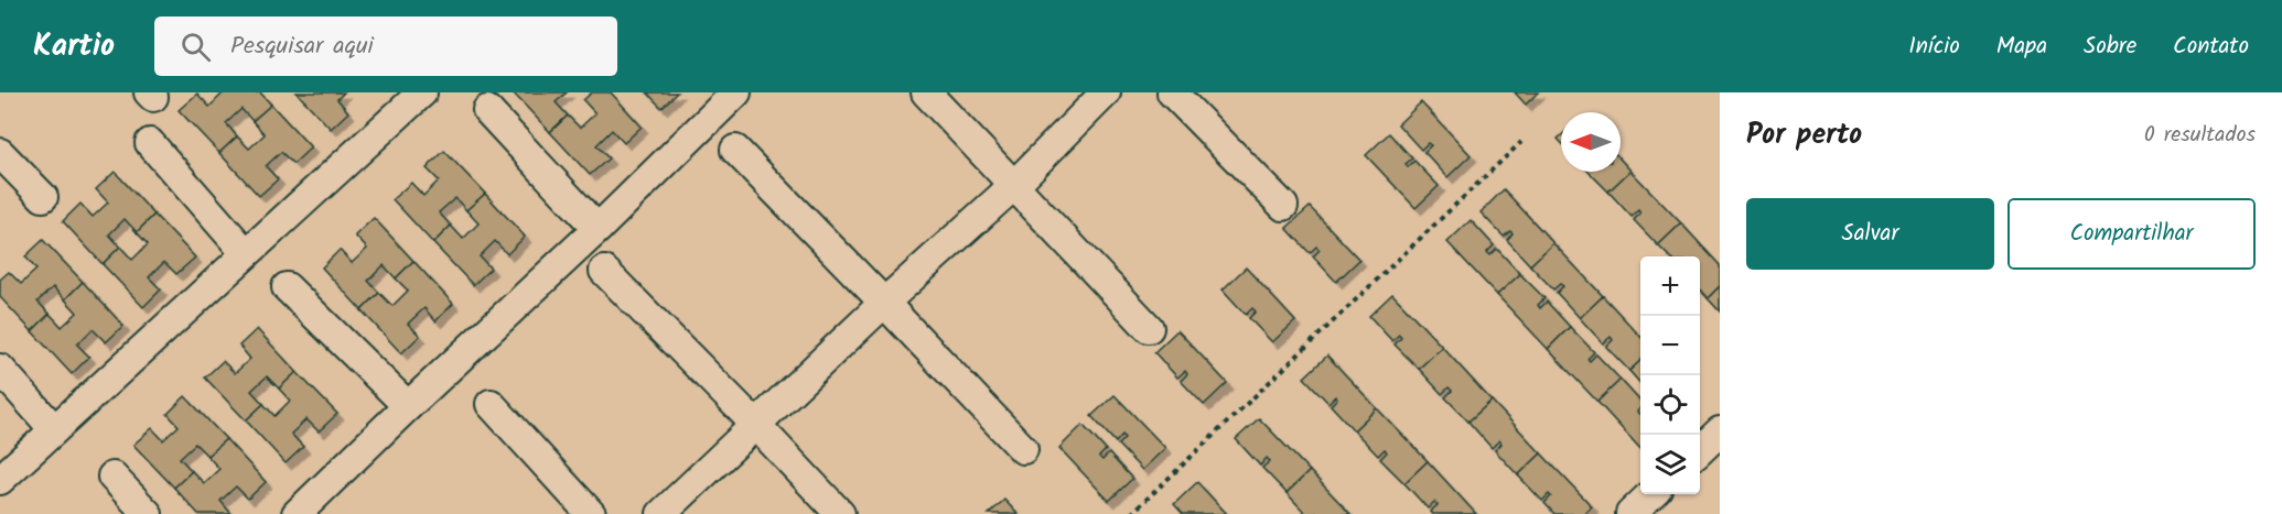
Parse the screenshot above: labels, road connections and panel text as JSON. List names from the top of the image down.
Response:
{
  "north": "left",
  "page": {
    "header": "Kartio",
    "search": "Pesquisar aqui",
    "nav": [
      "Início",
      "Mapa",
      "Sobre",
      "Contato"
    ],
    "heading": ["Por perto", "0 resultados"],
    "buttons": ["Salvar", "Compartilhar"],
    "map_buttons": ["+", "−"]
  }
}
